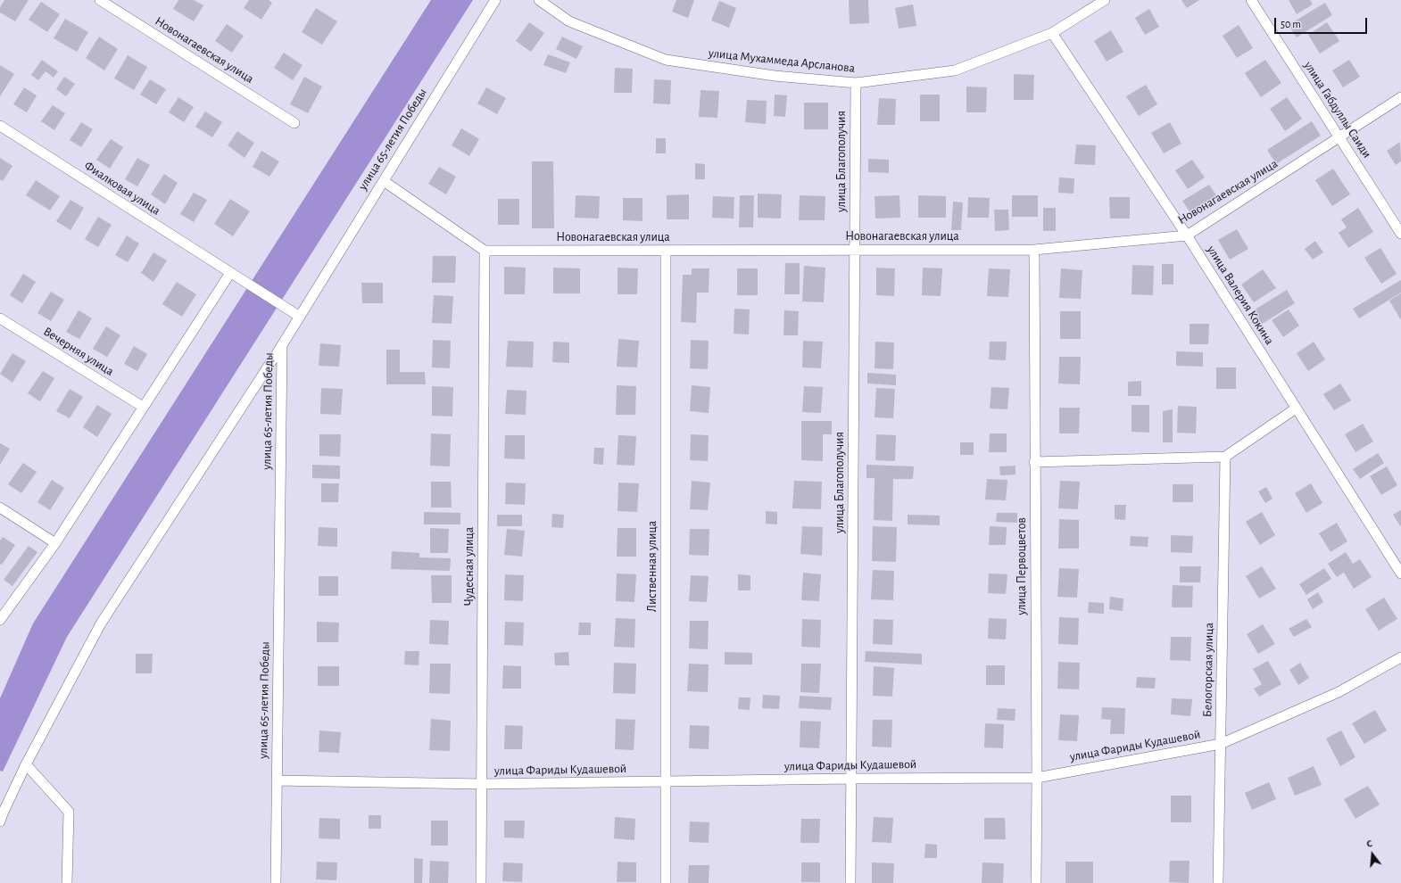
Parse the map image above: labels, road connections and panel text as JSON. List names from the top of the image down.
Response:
{
  "streets": {
    "street": [
      "Новонагаевская улица",
      "улица Мухаммеда Арсланова",
      "улица Габдуллы Саиди",
      "улица 65-летия Победы",
      "улица Благополучия",
      "Фиалковая улица",
      "улица Валерия Кокина",
      "Вечерняя улица",
      "Чудесная улица",
      "Лиственная улица",
      "улица Первоцветов",
      "Белогорская улица",
      "улица Фариды Кудашевой"
    ]
  },
  "crossings": [
    ["Новонагаевская улица", "улица Габдуллы Саиди"],
    ["Новонагаевская улица", "улица Благополучия"],
    ["Новонагаевская улица", "улица Валерия Кокина"],
    ["Новонагаевская улица", "Чудесная улица"],
    ["Новонагаевская улица", "Лиственная улица"],
    ["Новонагаевская улица", "улица Первоцветов"],
    ["улица Мухаммеда Арсланова", "улица Благополучия"],
    ["улица Мухаммеда Арсланова", "улица Валерия Кокина"],
    ["улица 65-летия Победы", "Фиалковая улица"],
    ["улица 65-летия Победы", "улица Фариды Кудашевой"],
    ["улица Благополучия", "улица Фариды Кудашевой"],
    ["Чудесная улица", "улица Фариды Кудашевой"],
    ["Лиственная улица", "улица Фариды Кудашевой"],
    ["улица Первоцветов", "улица Фариды Кудашевой"],
    ["Белогорская улица", "улица Фариды Кудашевой"]
  ],
  "scale_bar": "50 m",
  "north": "top"
}
